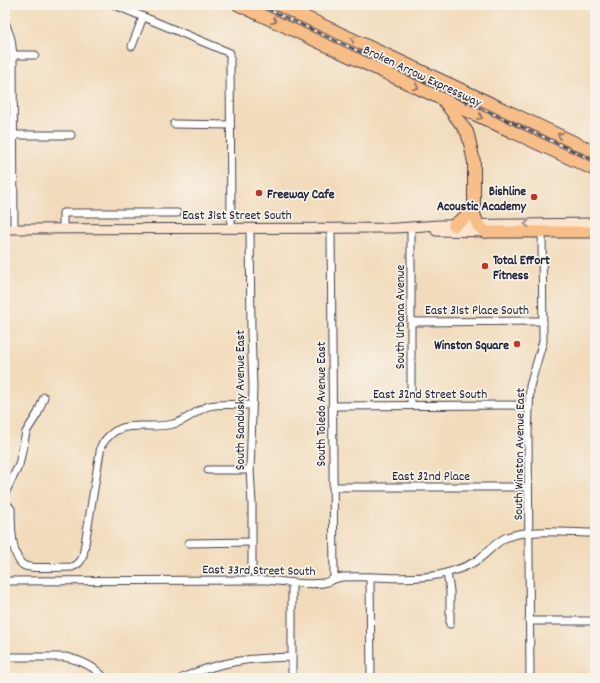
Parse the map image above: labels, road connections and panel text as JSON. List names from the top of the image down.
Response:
{
  "streets": {
    "highway": ["Broken Arrow Expressway"],
    "main road": ["East 31st Street South"],
    "street": [
      "East 31st Place South",
      "South Urbana Avenue",
      "East 32nd Street South",
      "South Sandusky Avenue East",
      "South Toledo Avenue East",
      "South Winston Avenue East",
      "East 32nd Place",
      "East 33rd Street South"
    ]
  },
  "crossings": [
    ["East 31st Street South", "South Urbana Avenue"],
    ["East 31st Street South", "South Sandusky Avenue East"],
    ["East 31st Street South", "South Toledo Avenue East"],
    ["East 31st Street South", "South Winston Avenue East"],
    ["East 31st Place South", "South Urbana Avenue"],
    ["East 31st Place South", "South Winston Avenue East"],
    ["South Urbana Avenue", "East 32nd Street South"],
    ["East 32nd Street South", "South Toledo Avenue East"],
    ["East 32nd Street South", "South Winston Avenue East"],
    ["South Toledo Avenue East", "East 32nd Place"],
    ["South Toledo Avenue East", "East 33rd Street South"],
    ["South Winston Avenue East", "East 32nd Place"],
    ["South Winston Avenue East", "East 33rd Street South"]
  ],
  "places": [
    "Freeway Cafe",
    "Bishline Acoustic Academy",
    "Total Effort Fitness",
    "Winston Square"
  ]
}
